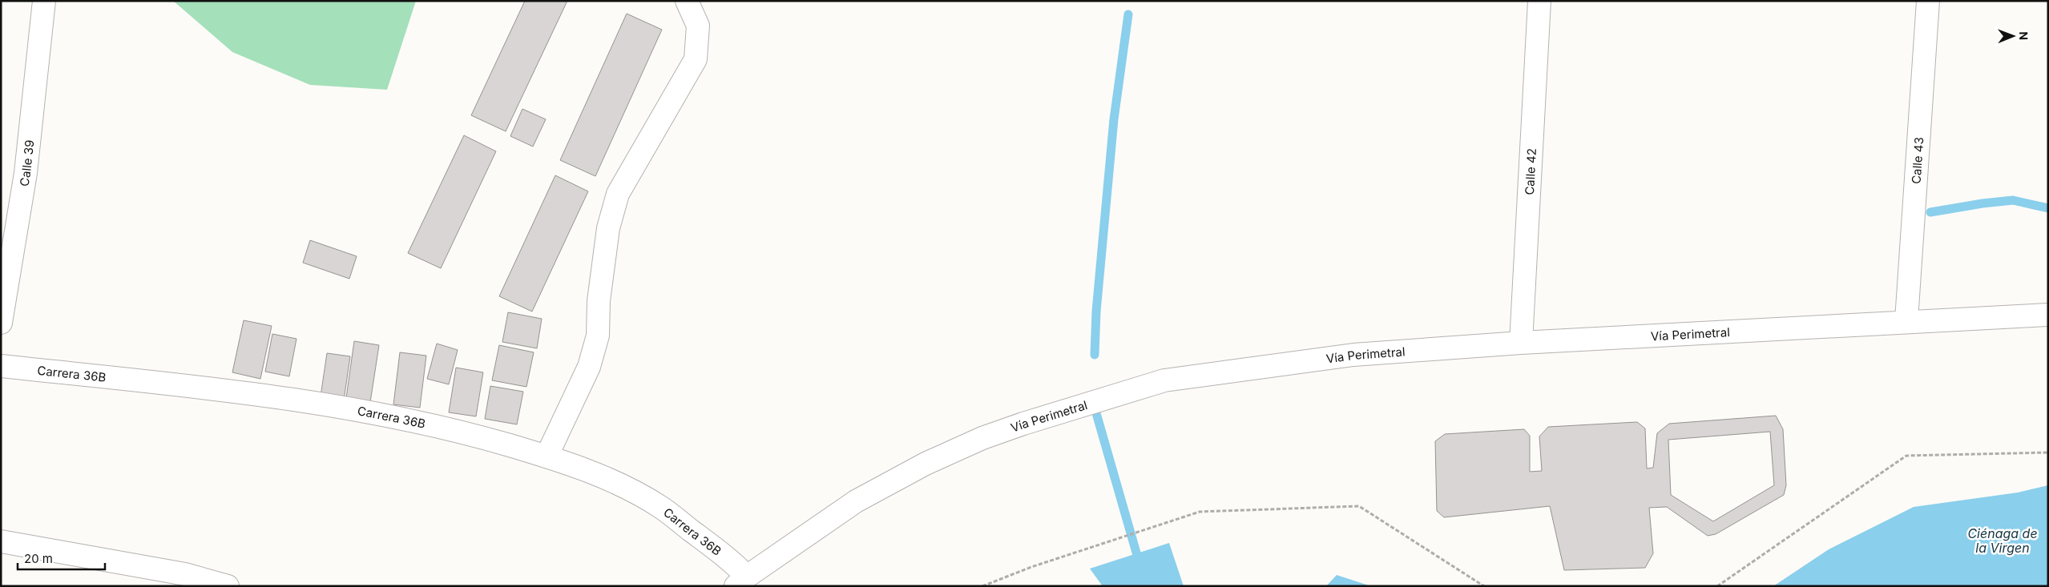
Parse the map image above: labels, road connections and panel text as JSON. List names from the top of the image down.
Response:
{
  "streets": {
    "street": [
      "Calle 43",
      "Calle 39",
      "Calle 42",
      "Vía Perimetral",
      "Carrera 36B"
    ]
  },
  "crossings": [
    ["Calle 43", "Vía Perimetral"],
    ["Calle 42", "Vía Perimetral"],
    ["Vía Perimetral", "Carrera 36B"]
  ],
  "water": ["Ciénaga de la Virgen"],
  "scale_bar": "20 m",
  "north": "right"
}
